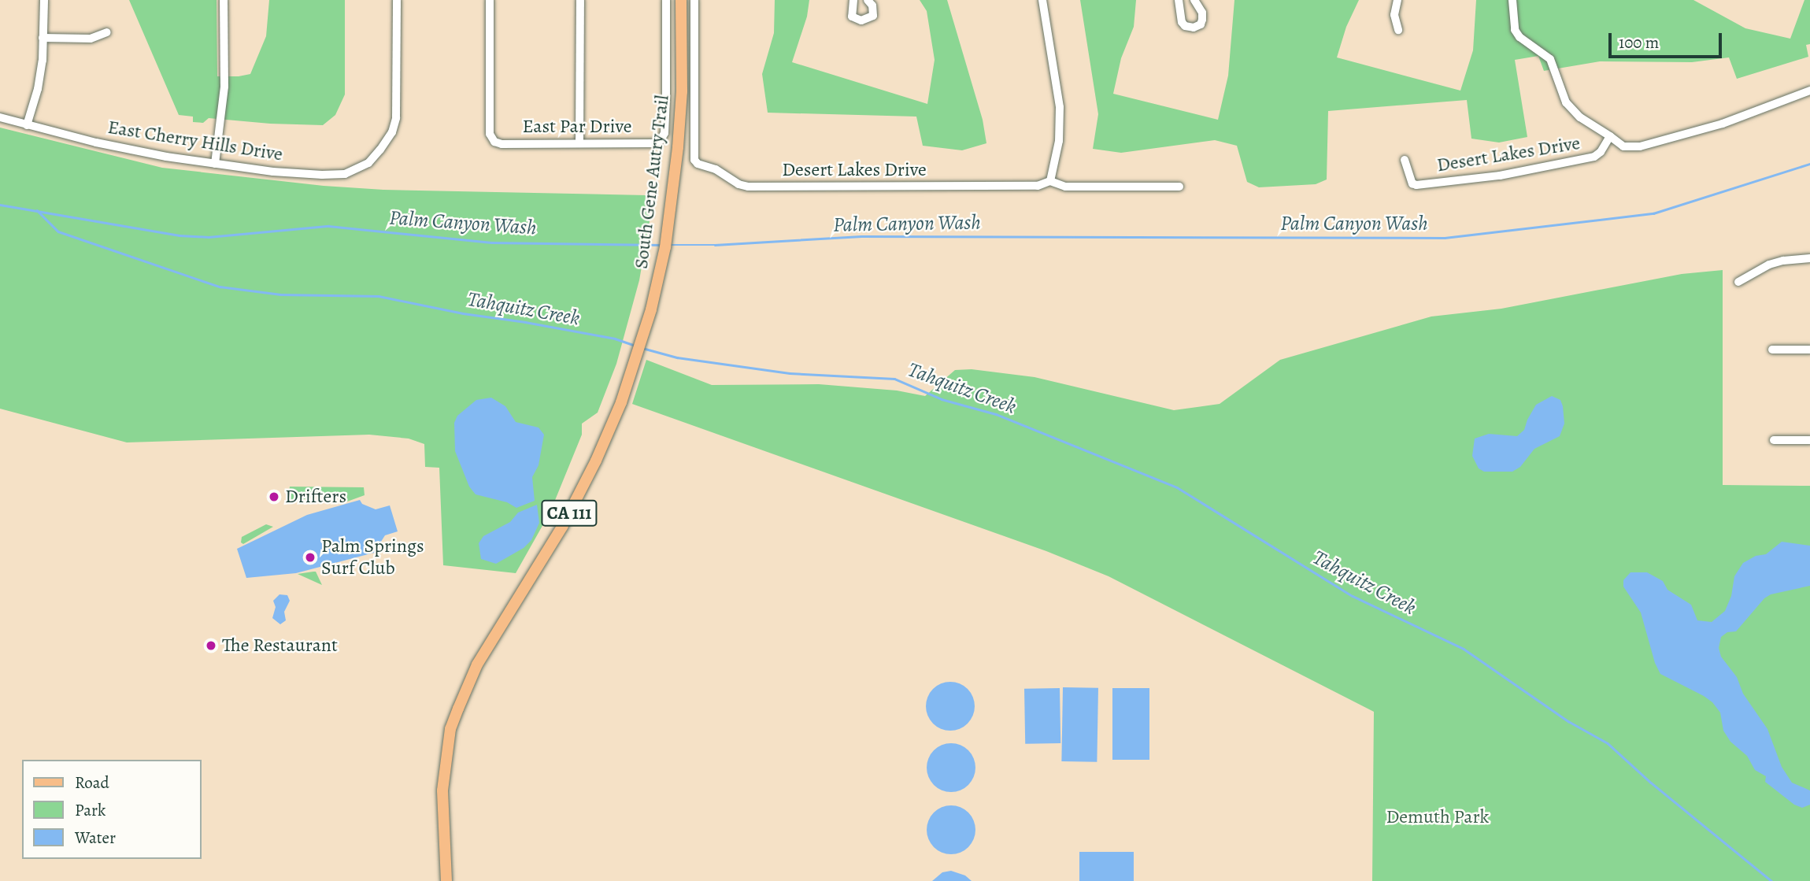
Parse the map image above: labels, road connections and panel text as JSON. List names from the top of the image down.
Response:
{
  "streets": {
    "main road": ["South Gene Autry Trail", "CA 111"],
    "street": ["East Par Drive", "East Cherry Hills Drive", "Desert Lakes Drive"]
  },
  "crossings": [
    ["East Par Drive", "South Gene Autry Trail"]
  ],
  "water": ["Palm Canyon Wash", "Tahquitz Creek"],
  "parks": ["Demuth Park"],
  "places": ["Drifters", "Palm Springs Surf Club", "The Restaurant"],
  "legend": ["Road", "Park", "Water"],
  "scale_bar": "100 m"
}
